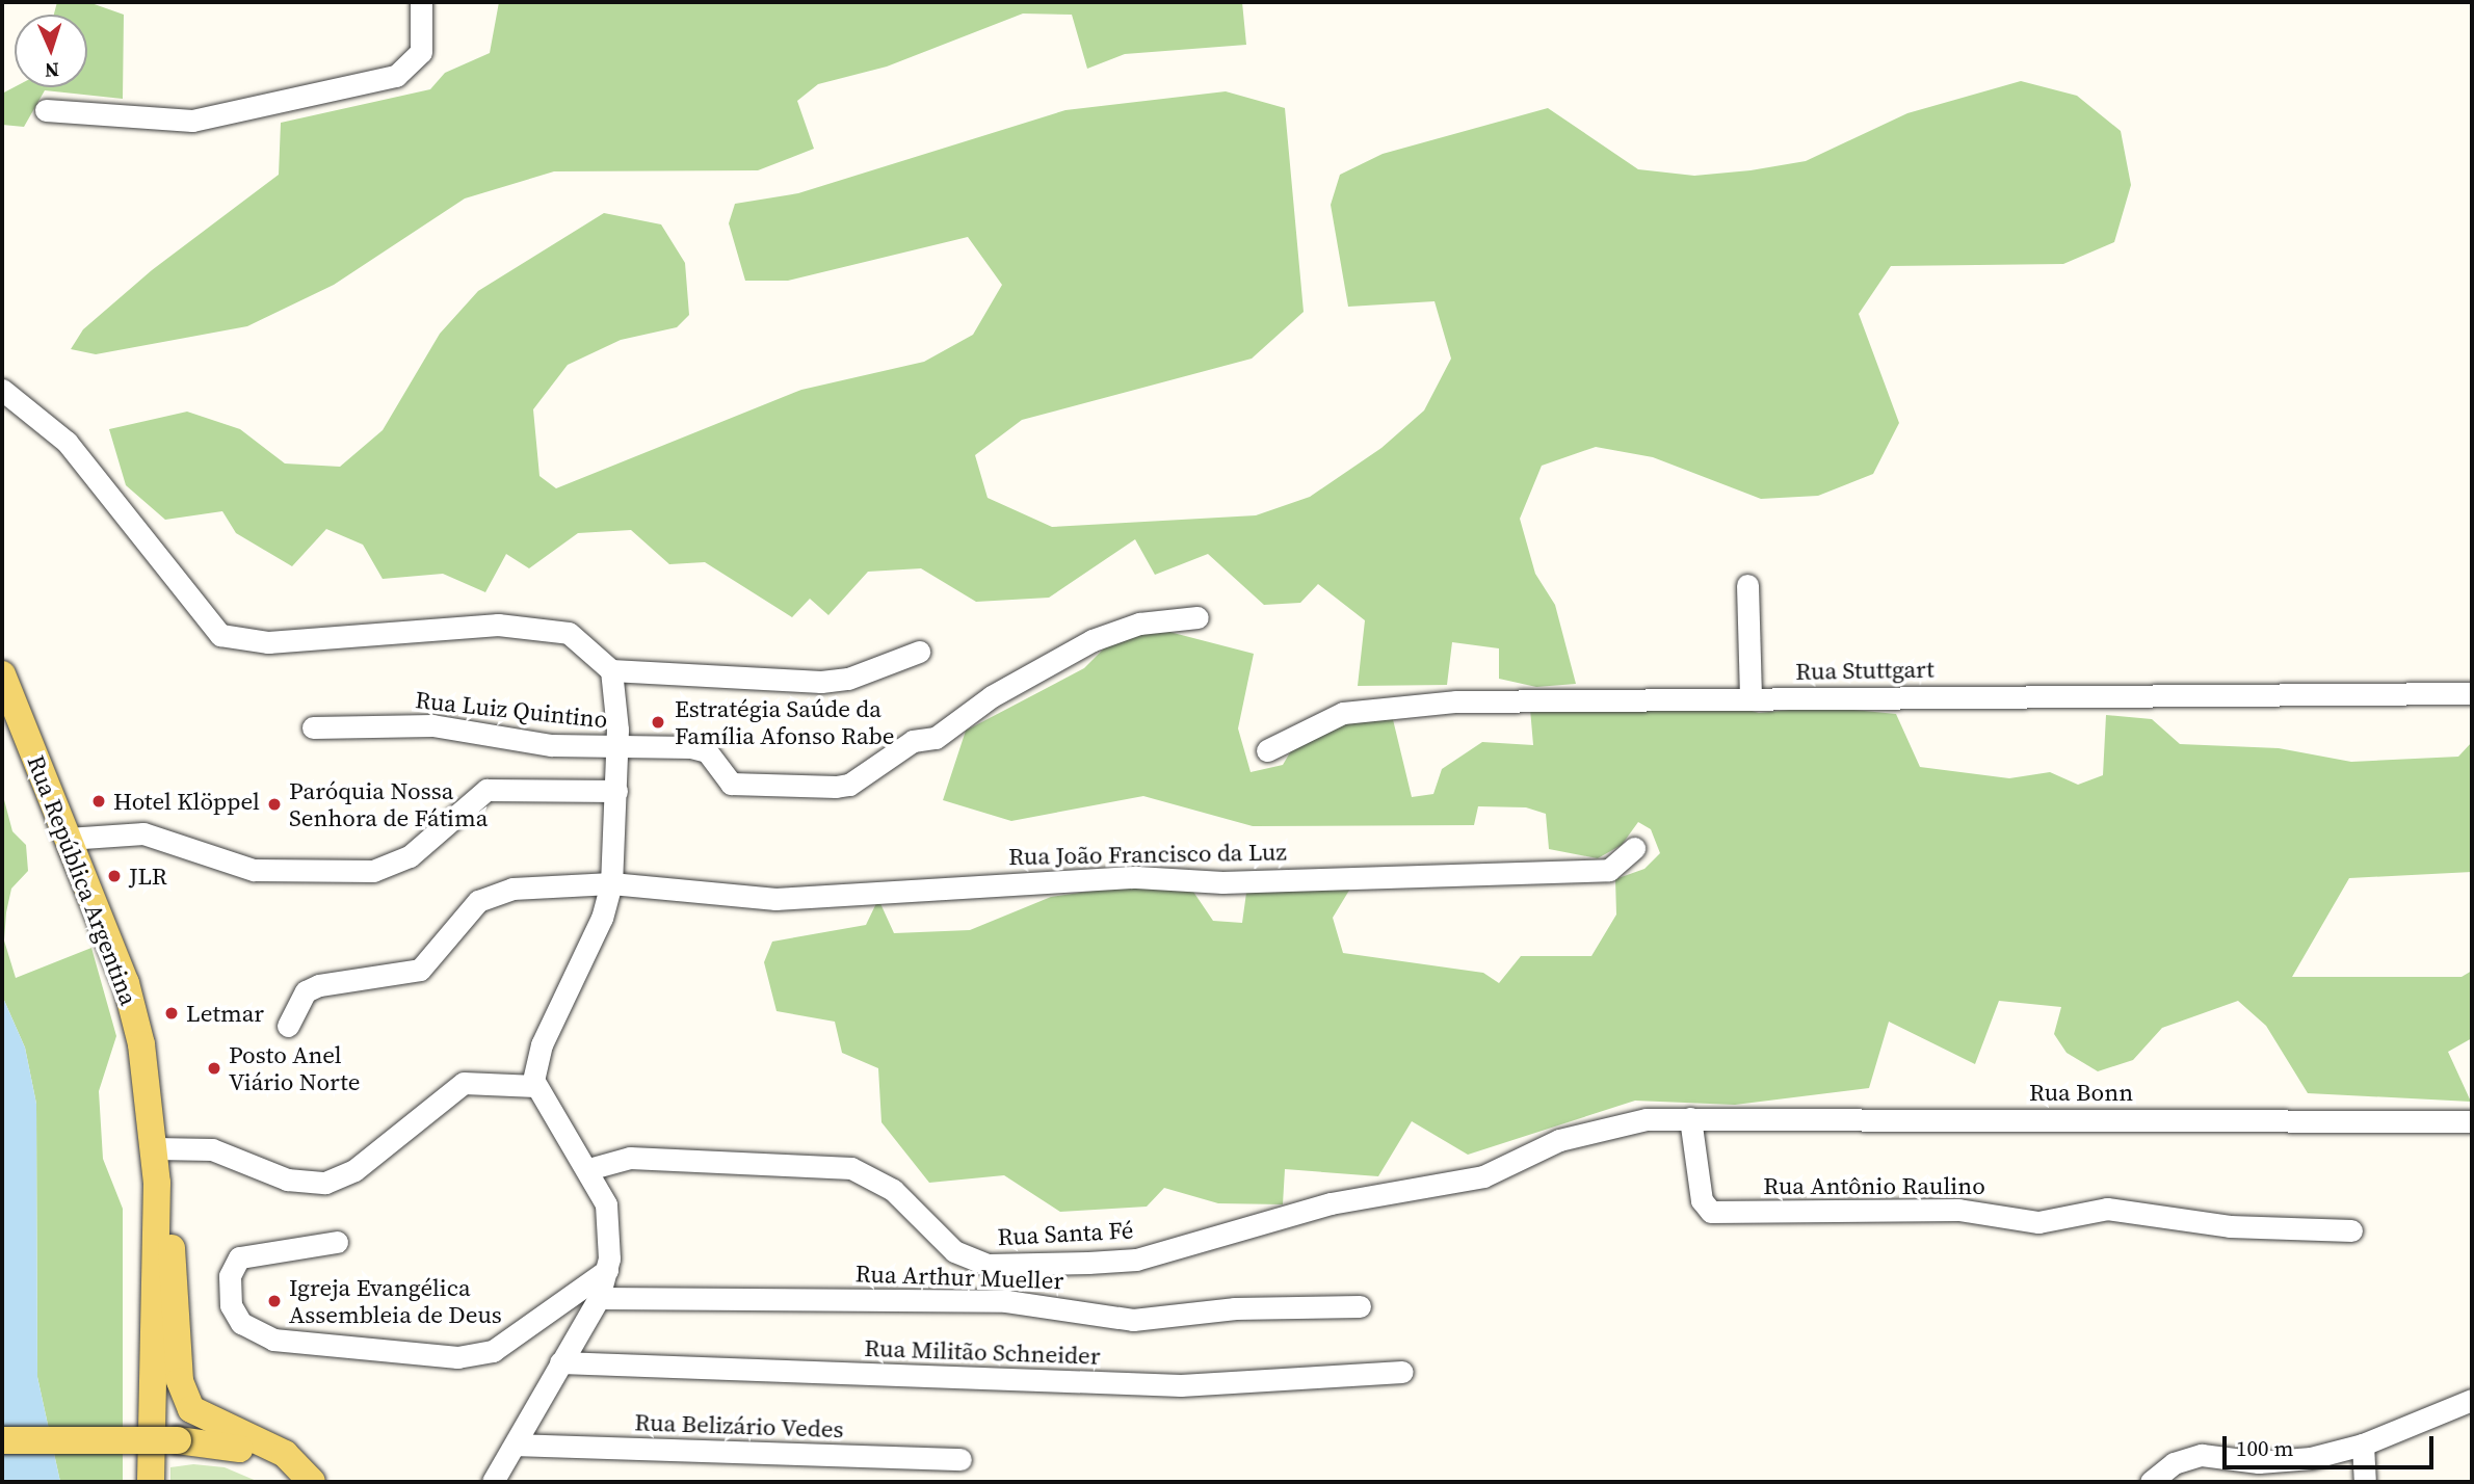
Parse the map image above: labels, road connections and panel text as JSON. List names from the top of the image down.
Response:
{
  "streets": {
    "main road": ["Rua República Argentina"],
    "street": [
      "Rua Stuttgart",
      "Rua Luiz Quintino",
      "Rua João Francisco da Luz",
      "Rua Bonn",
      "Rua Antônio Raulino",
      "Rua Santa Fé",
      "Rua Arthur Mueller",
      "Rua Militão Schneider",
      "Rua Belizário Vedes"
    ]
  },
  "crossings": [
    ["Rua Bonn", "Rua Antônio Raulino"],
    ["Rua Bonn", "Rua Santa Fé"],
    ["Rua Antônio Raulino", "Rua Santa Fé"]
  ],
  "places": [
    "Estratégia Saúde da Família Afonso Rabe",
    "Hotel Klöppel",
    "Paróquia Nossa Senhora de Fátima",
    "JLR",
    "Letmar",
    "Posto Anel Viário Norte",
    "Igreja Evangélica Assembleia de Deus"
  ],
  "scale_bar": "100 m",
  "north": "bottom"
}
